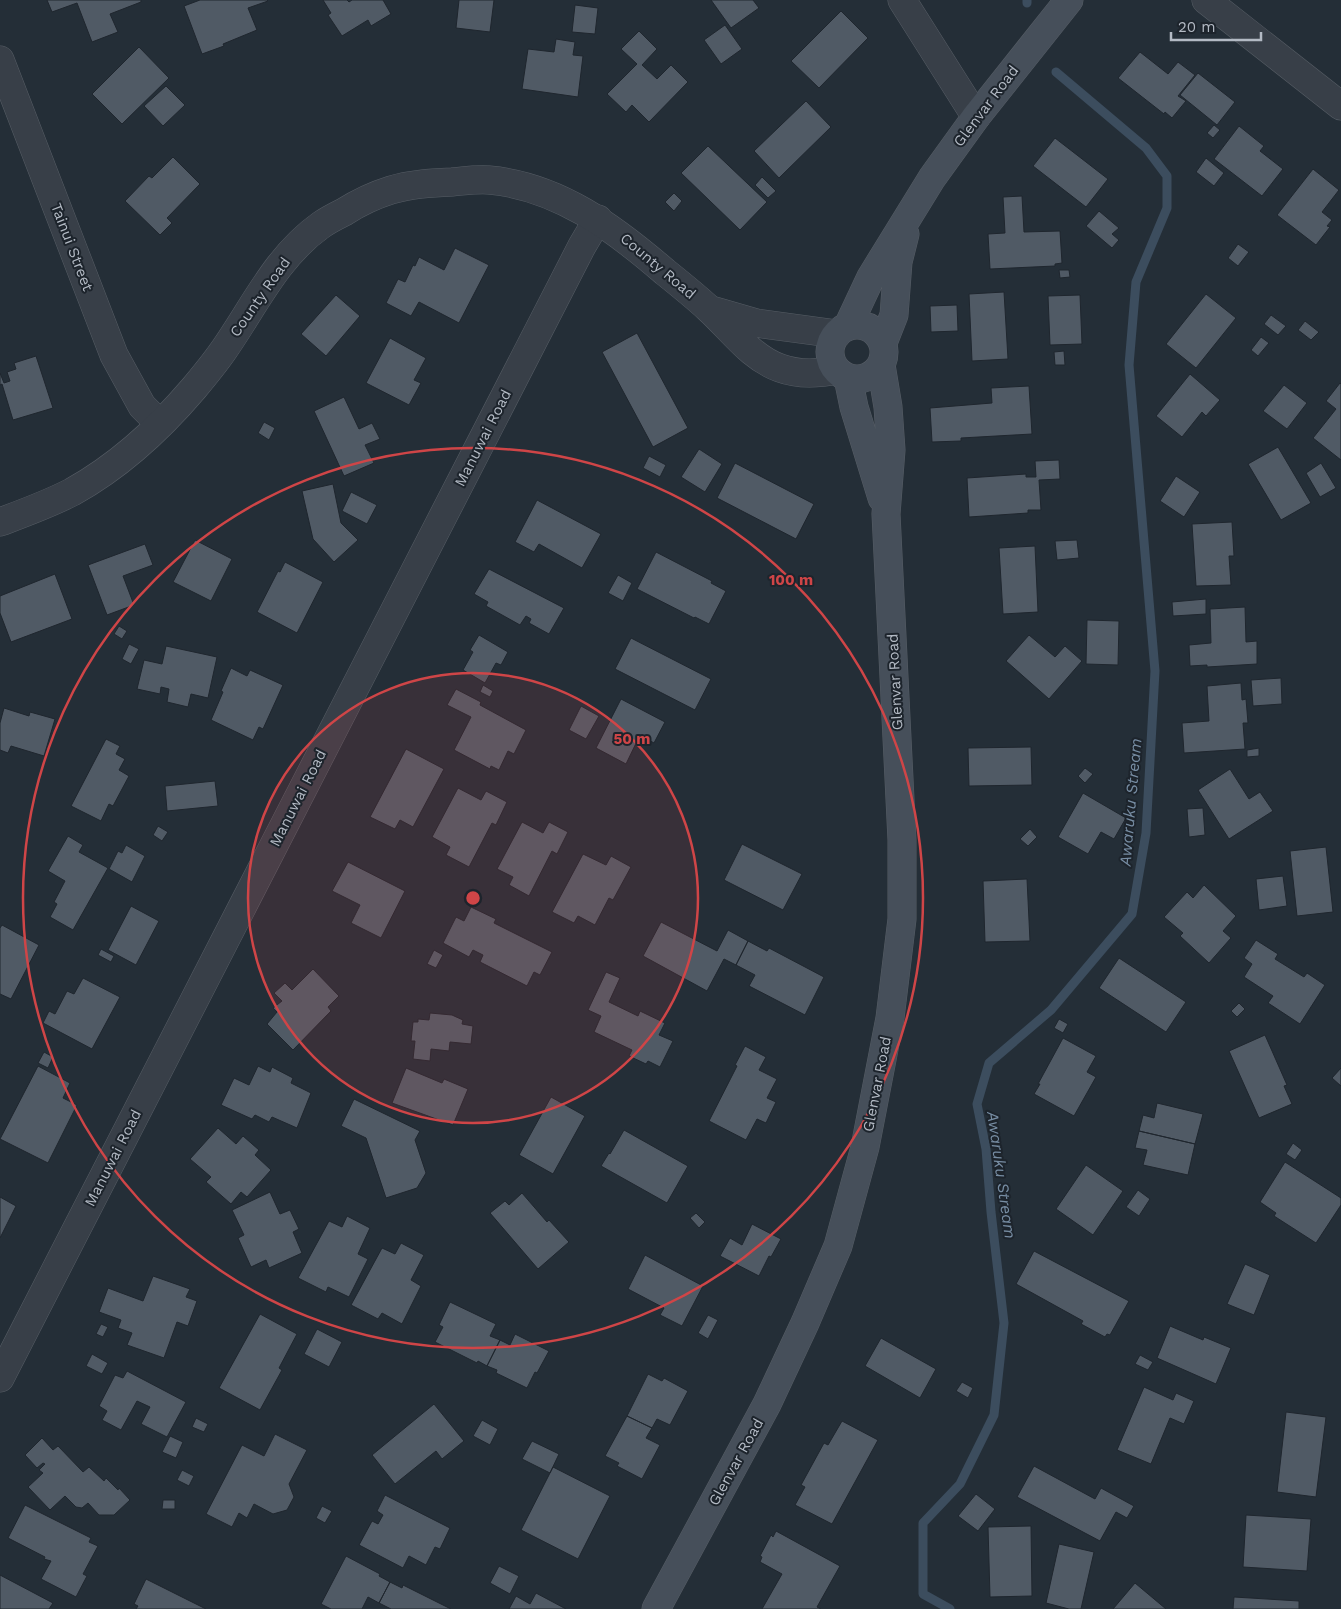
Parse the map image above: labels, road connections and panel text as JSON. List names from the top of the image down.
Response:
{
  "streets": {
    "main road": ["Glenvar Road"],
    "street": ["Tainui Street", "County Road", "Manuwai Road"]
  },
  "crossings": [
    ["Glenvar Road", "County Road"],
    ["Tainui Street", "County Road"],
    ["County Road", "Manuwai Road"]
  ],
  "water": ["Awaruku Stream"],
  "scale_bar": "20 m",
  "rings": ["100 m", "50 m"]
}
